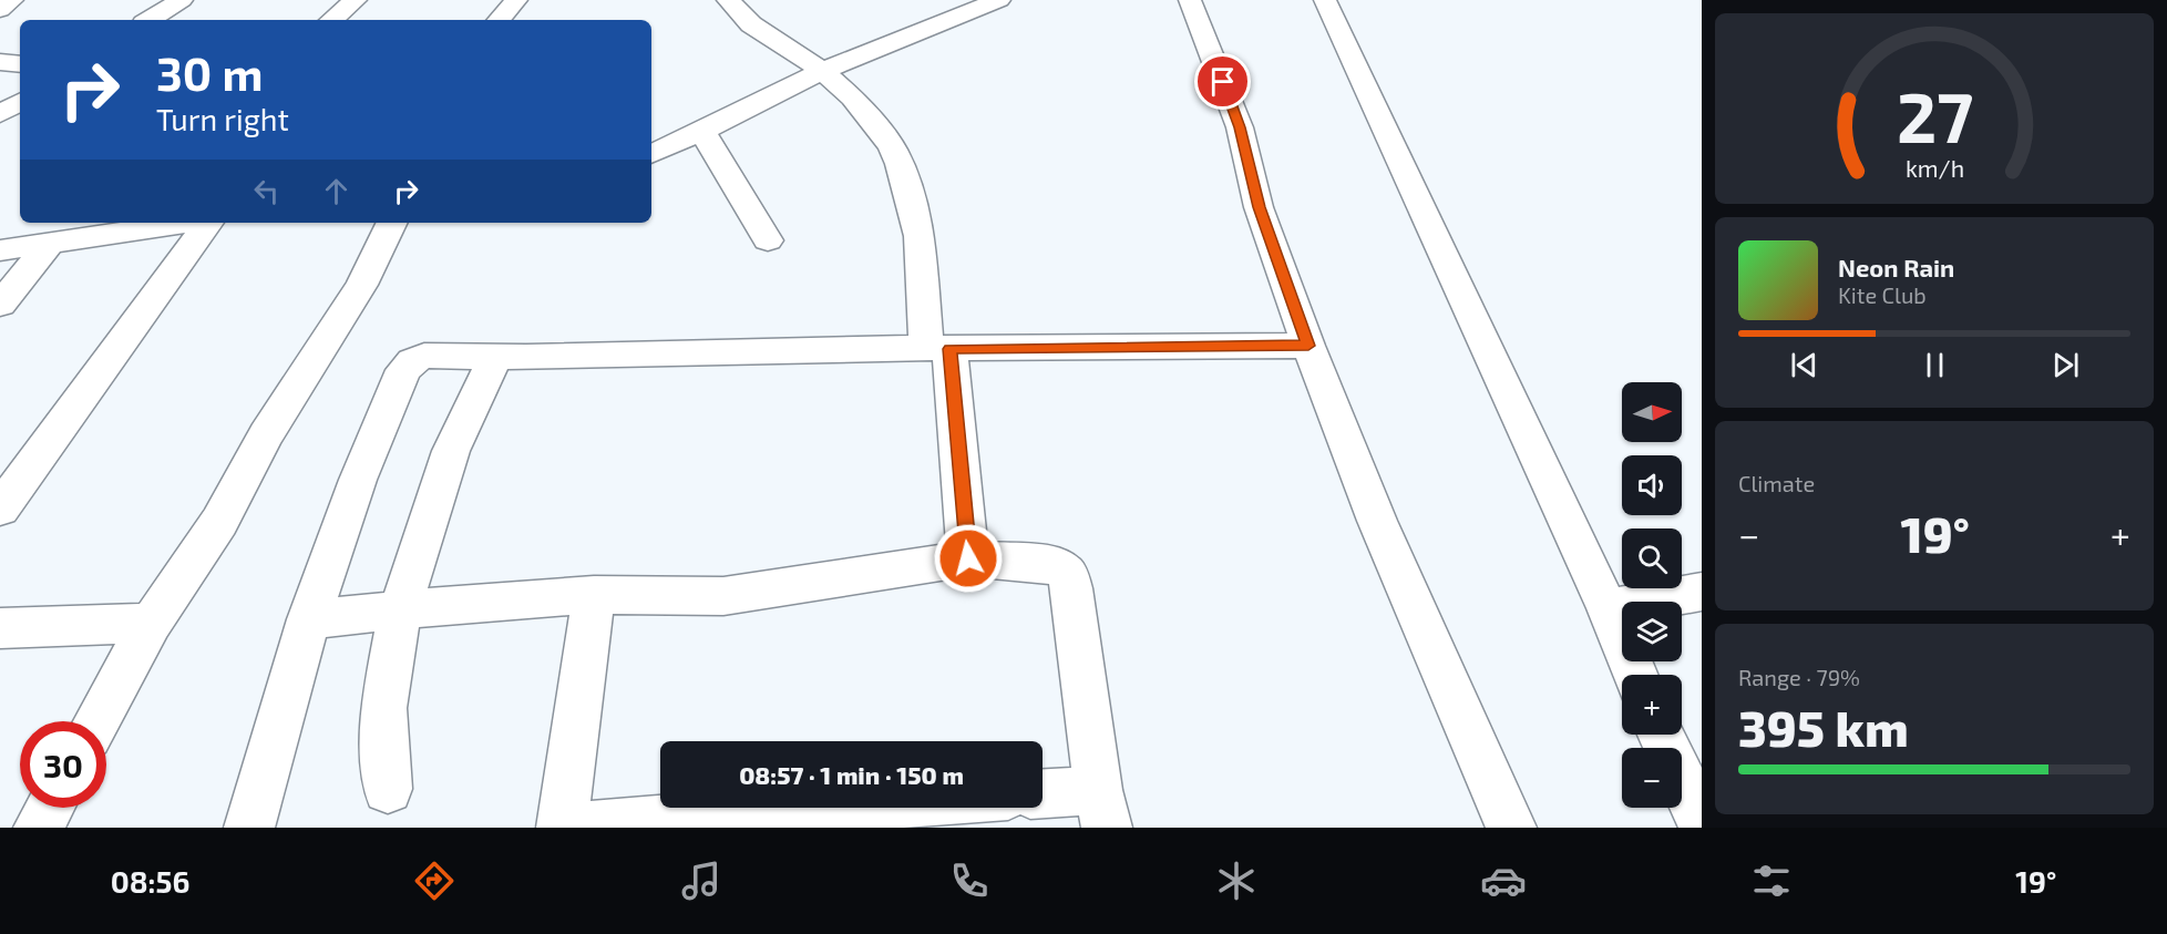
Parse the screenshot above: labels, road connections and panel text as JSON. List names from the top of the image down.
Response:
{
  "north": "right",
  "page": {
    "turn": ["30 m", "Turn right"],
    "song": ["Neon Rain", "Kite Club"],
    "map_buttons": ["+", "−"],
    "tile": [
      "Climate",
      ["Range · 79%", "395 km"]
    ],
    "heat": ["−", "19°", "+"],
    "limit": "30",
    "trip": "08:57 · 1 min · 150 m",
    "tabs": ["08:56", "19°"],
    "gauge": ["27", "km/h"]
  }
}
